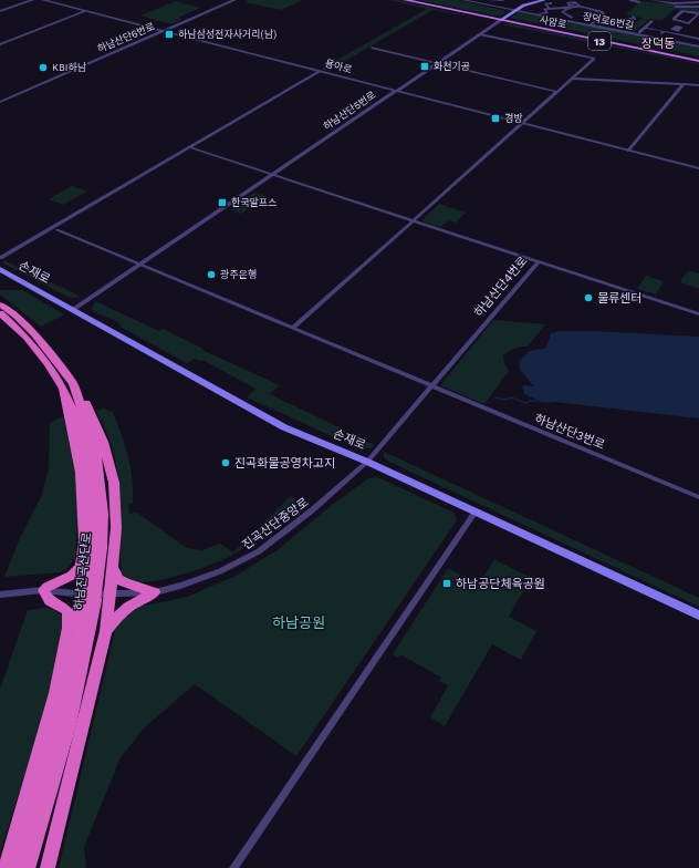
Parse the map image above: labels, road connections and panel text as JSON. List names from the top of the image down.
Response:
{
  "streets": {
    "highway": ["하남진곡산단로"],
    "main road": ["사암로", "13", "손재로"],
    "street": [
      "장덕로6번길",
      "하남산단6번로",
      "용아로",
      "하남산단5번로",
      "하남산단4번로",
      "하남산단3번로",
      "진곡산단중앙로"
    ]
  },
  "crossings": [
    ["사암로", "하남산단5번로"],
    ["하남산단6번로", "용아로"],
    ["용아로", "하남산단5번로"],
    ["용아로", "손재로"],
    ["하남산단5번로", "손재로"],
    ["하남산단5번로", "하남산단4번로"],
    ["손재로", "하남산단4번로"],
    ["손재로", "진곡산단중앙로"],
    ["하남산단4번로", "하남산단3번로"],
    ["하남산단4번로", "진곡산단중앙로"]
  ],
  "districts": ["장덕동"],
  "parks": ["하남공원"],
  "places": {
    "transit": [
      "하남삼성전자사거리(남)",
      "화천기공",
      "경방",
      "한국알프스",
      "하남공단체육공원"
    ],
    "other": [
      "KBI하남",
      "광주은행",
      "물류센터",
      "진곡화물공영차고지"
    ]
  }
}
